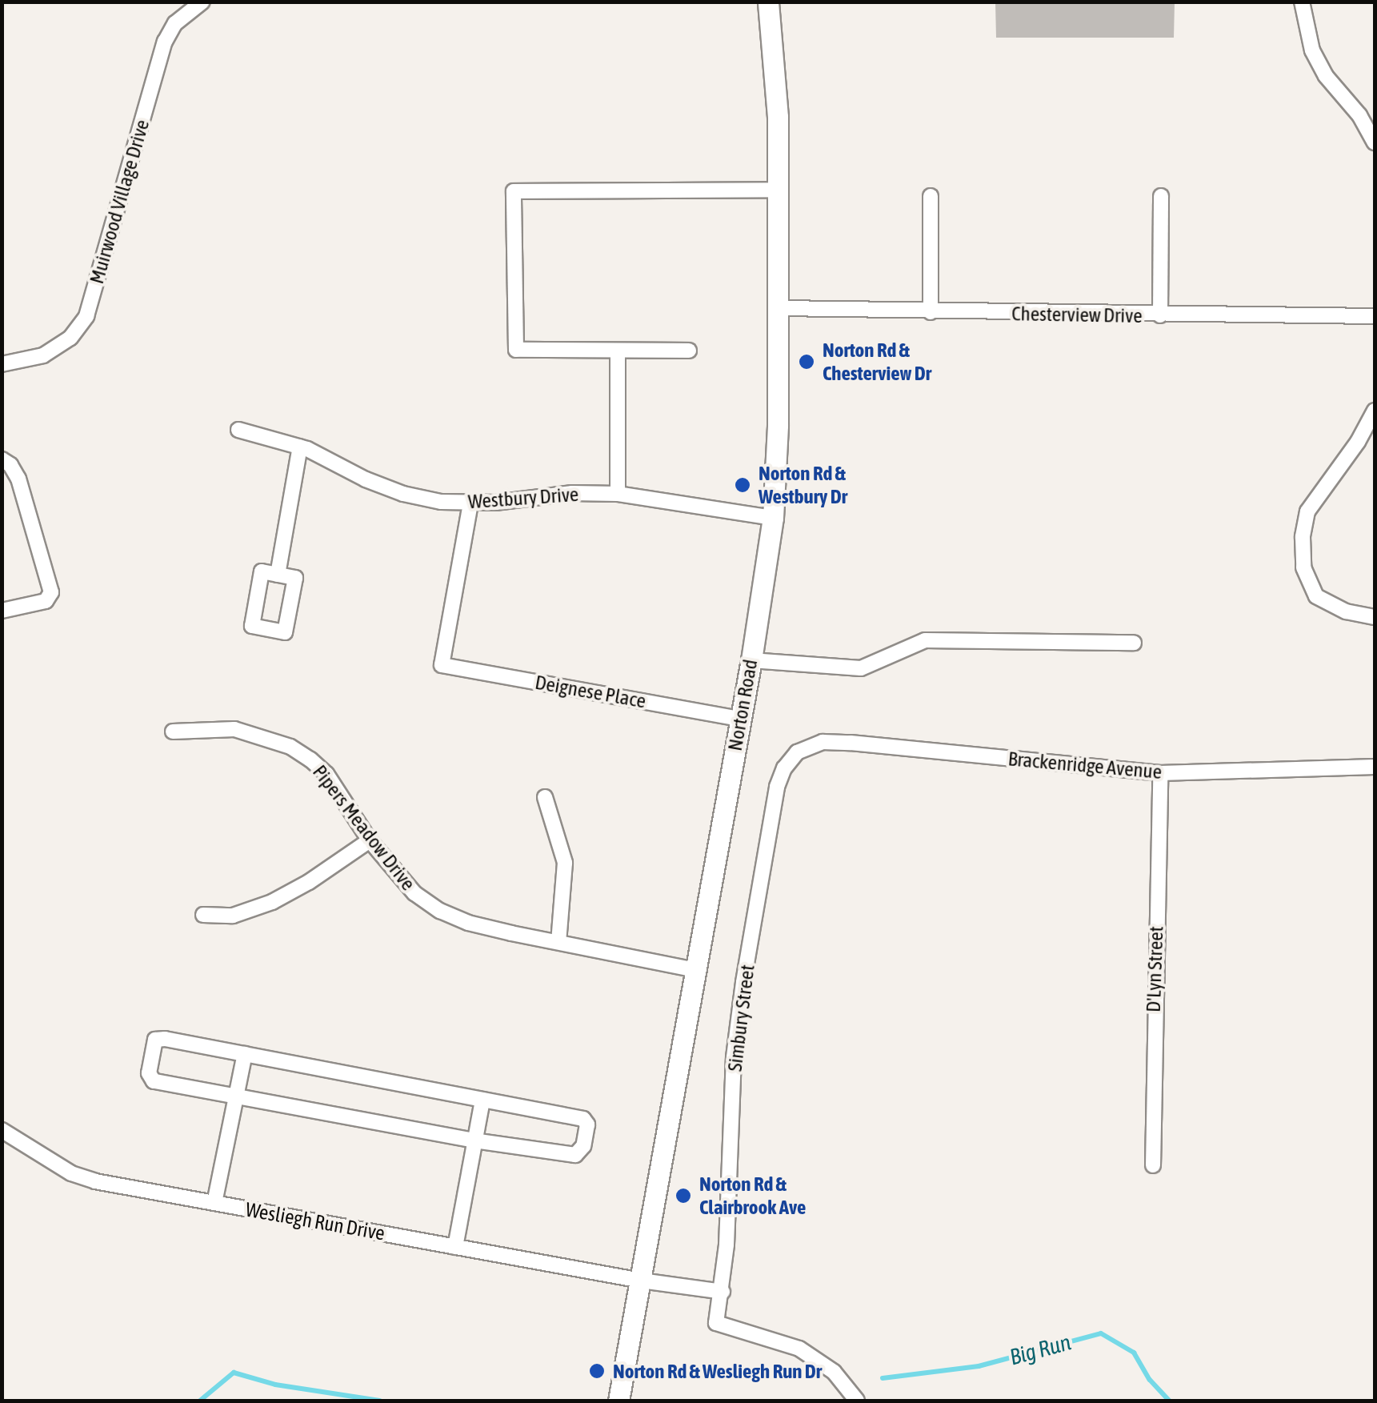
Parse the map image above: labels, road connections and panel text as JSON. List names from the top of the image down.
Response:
{
  "streets": {
    "main road": ["Norton Road"],
    "street": [
      "Muirwood Village Drive",
      "Chesterview Drive",
      "Westbury Drive",
      "Deignese Place",
      "Brackenridge Avenue",
      "Pipers Meadow Drive",
      "D'Lyn Street",
      "Simbury Street",
      "Wesliegh Run Drive"
    ]
  },
  "crossings": [
    ["Chesterview Drive", "Norton Road"],
    ["Westbury Drive", "Deignese Place"],
    ["Westbury Drive", "Norton Road"],
    ["Deignese Place", "Norton Road"],
    ["Norton Road", "Pipers Meadow Drive"],
    ["Norton Road", "Wesliegh Run Drive"],
    ["Brackenridge Avenue", "D'Lyn Street"],
    ["Brackenridge Avenue", "Simbury Street"],
    ["Simbury Street", "Wesliegh Run Drive"]
  ],
  "water": ["Big Run"],
  "places": [
    "Norton Rd & Chesterview Dr",
    "Norton Rd & Westbury Dr",
    "Norton Rd & Clairbrook Ave",
    "Norton Rd & Wesliegh Run Dr"
  ]
}
